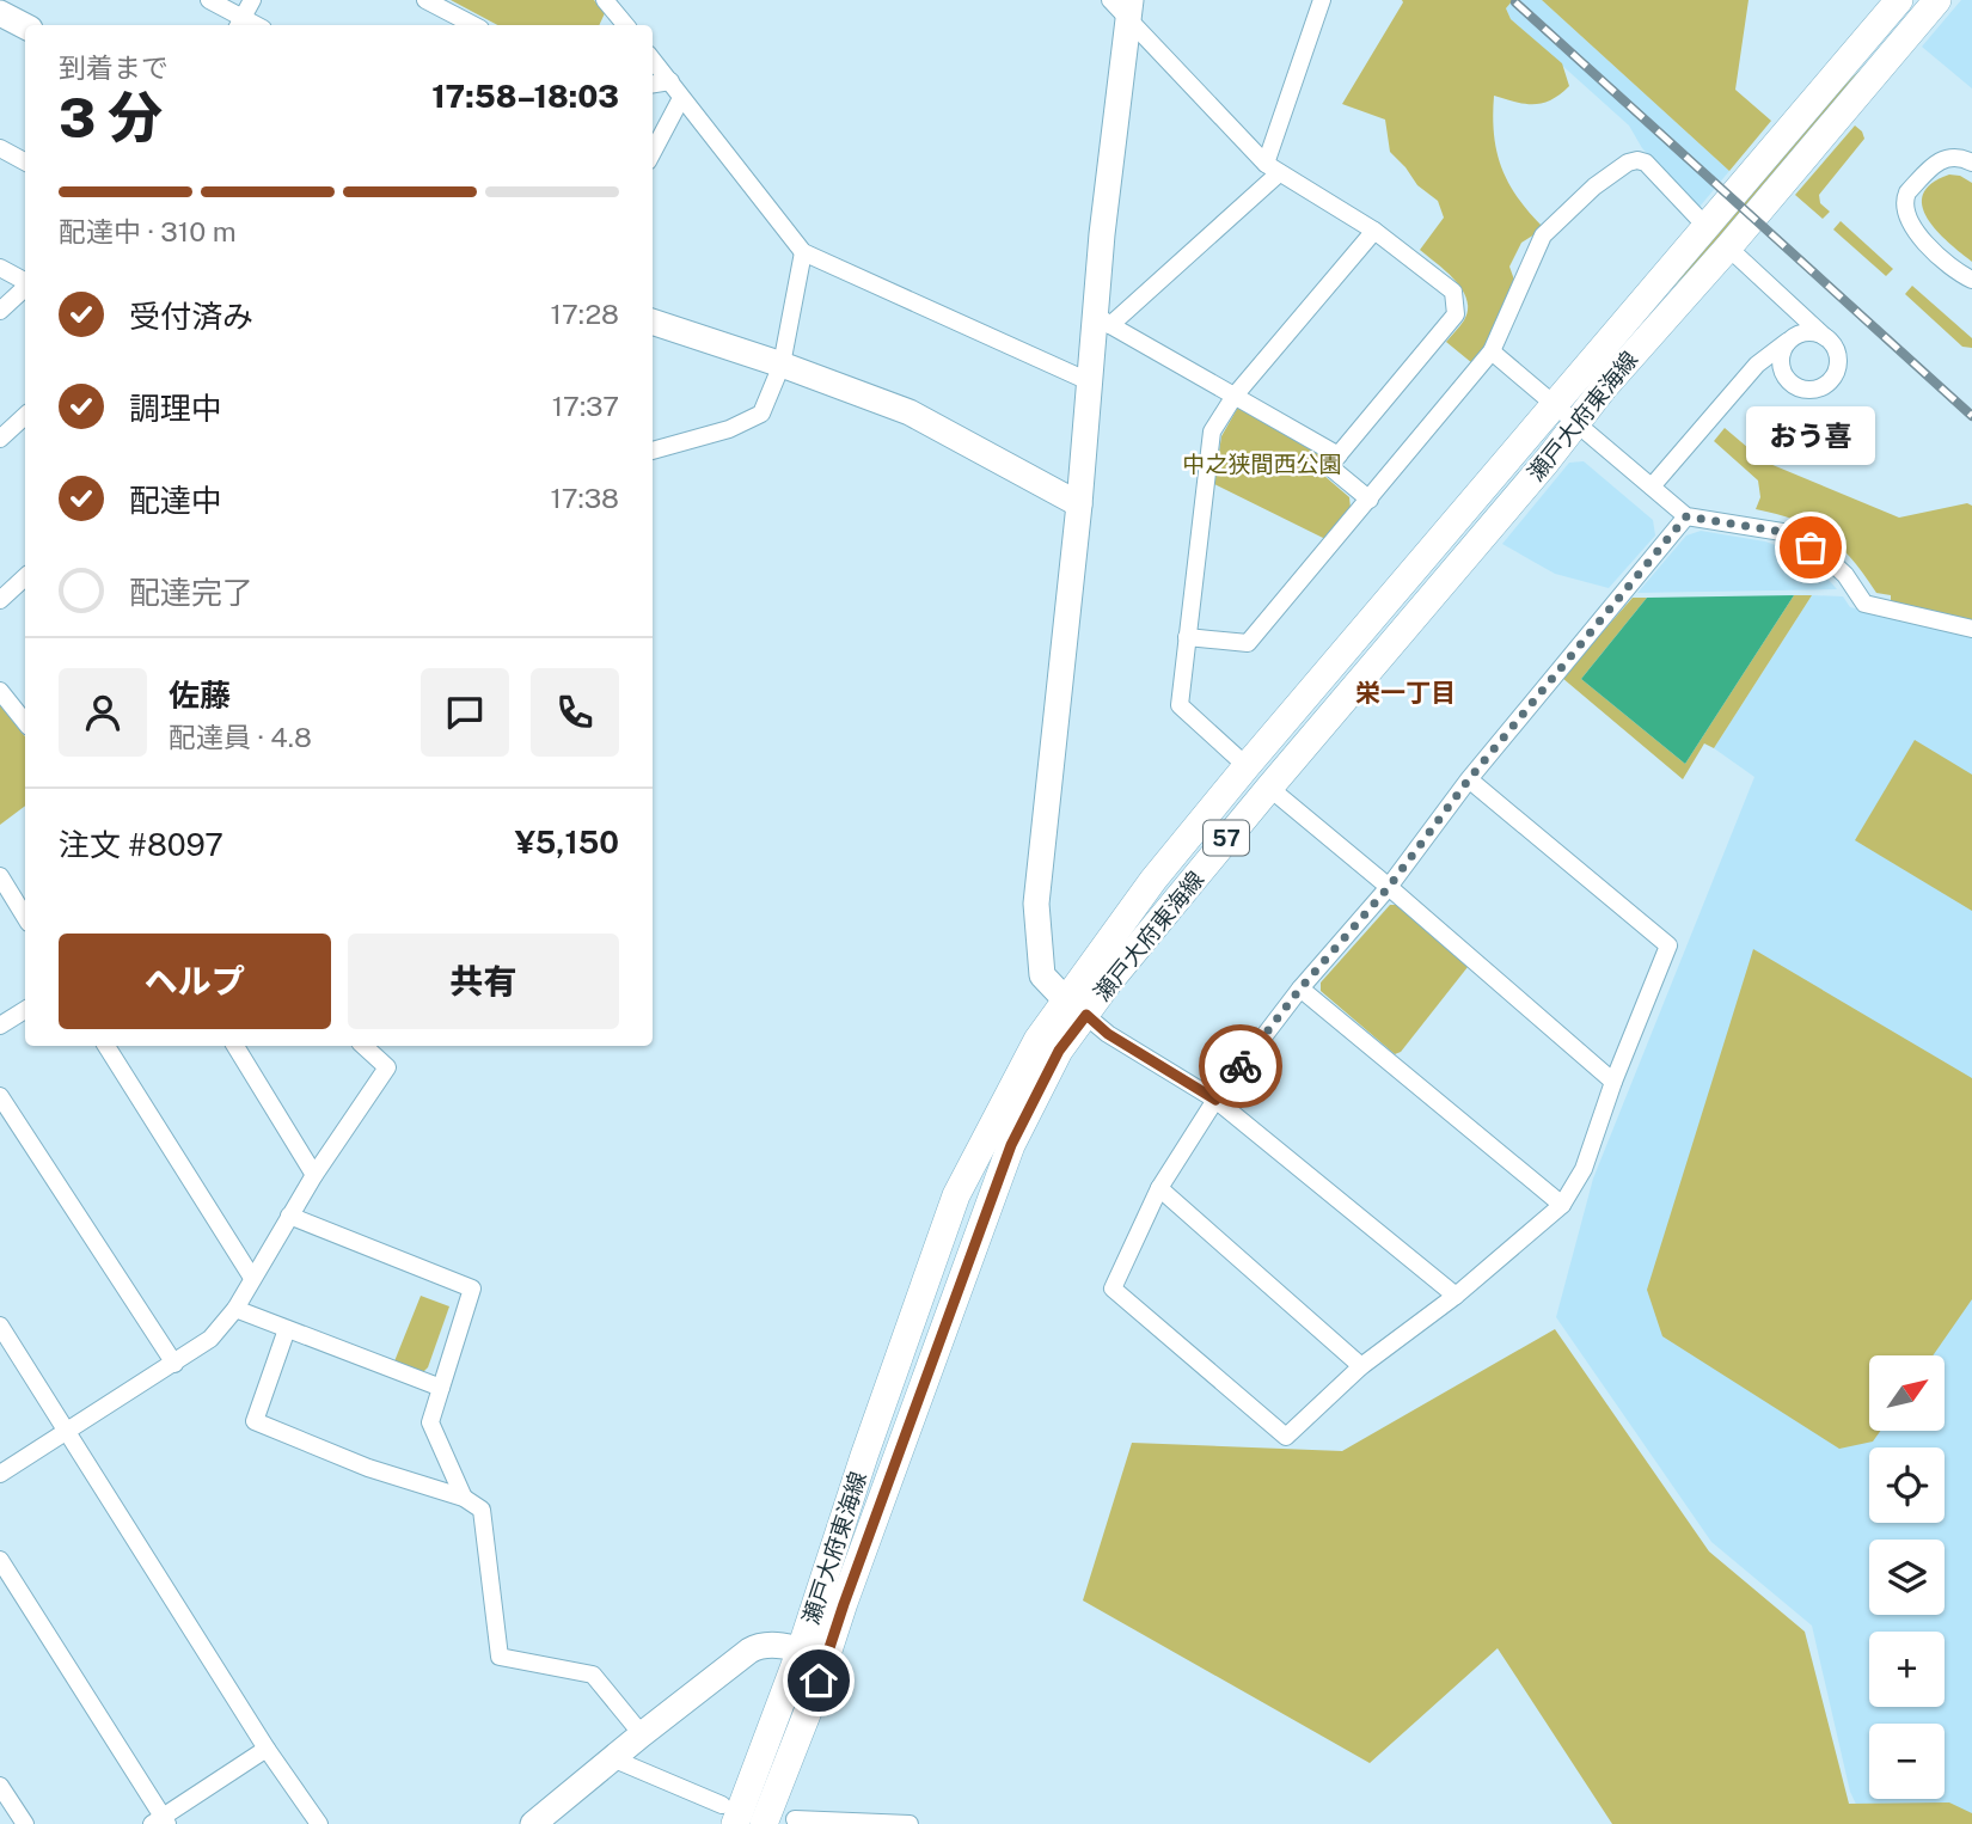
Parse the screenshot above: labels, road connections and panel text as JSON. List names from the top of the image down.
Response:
{
  "streets": {
    "main road": ["瀬戸大府東海線", "57"]
  },
  "districts": ["栄一丁目"],
  "parks": ["中之狭間西公園"],
  "places": ["おう喜"],
  "north": "top right",
  "page": {
    "heading": ["3 分", "到着まで", "17:58–18:03"],
    "panel": [
      "佐藤",
      "配達員 · 4.8",
      "注文 #8097",
      "¥5,150"
    ],
    "bar": "配達中 · 310 m",
    "list": [
      ["受付済み", "17:28"],
      ["調理中", "17:37"],
      ["配達中", "17:38"],
      "配達完了"
    ],
    "bubble": "おう喜",
    "buttons": ["ヘルプ", "共有"],
    "map_buttons": ["+", "−"]
  }
}
